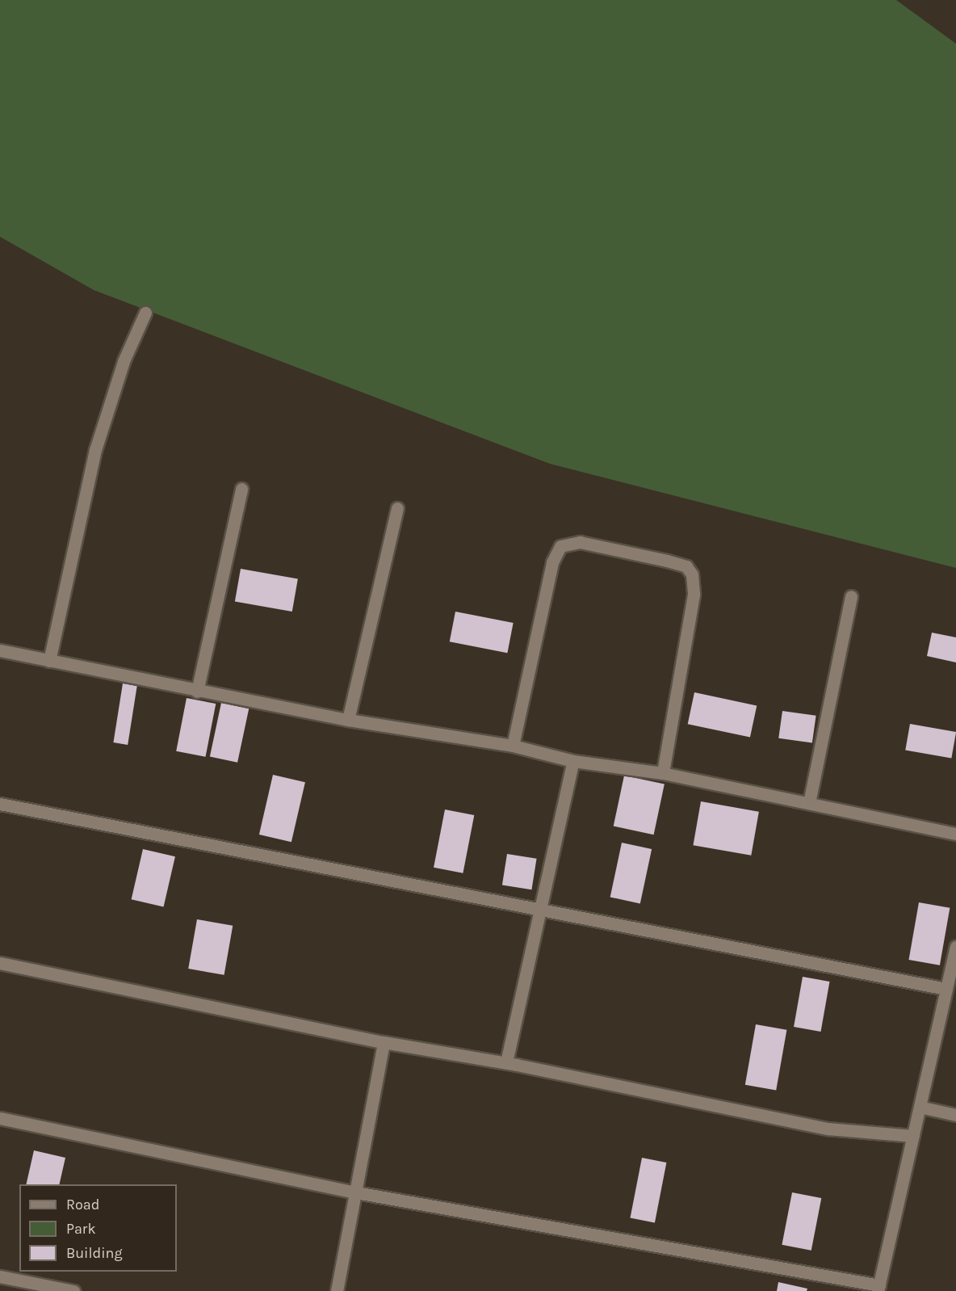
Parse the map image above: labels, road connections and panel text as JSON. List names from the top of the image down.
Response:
{
  "legend": ["Road", "Park", "Building"]
}
